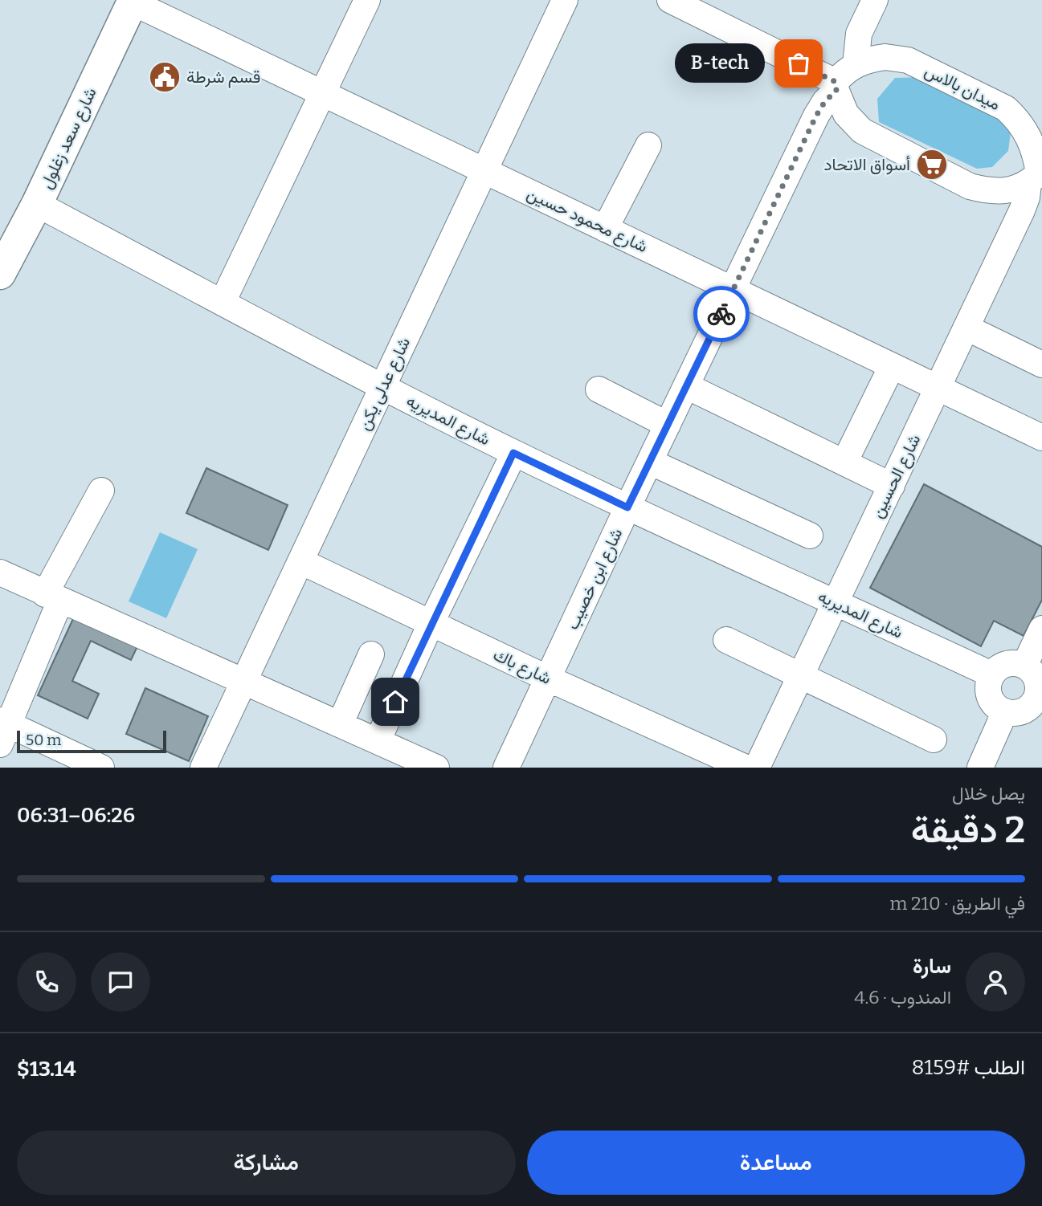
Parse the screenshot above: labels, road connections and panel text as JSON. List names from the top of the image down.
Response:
{
  "streets": {
    "main road": ["شارع سعد زغلول"],
    "street": [
      "ميدان بالاس",
      "شارع محمود حسين",
      "شارع عدلى يكن",
      "شارع المديريه",
      "شارع الحسين",
      "شارع ابن خصيب",
      "شارع باك"
    ]
  },
  "crossings": [
    ["ميدان بالاس", "شارع الحسين"],
    ["ميدان بالاس", "شارع ابن خصيب"],
    ["شارع سعد زغلول", "شارع محمود حسين"],
    ["شارع سعد زغلول", "شارع المديريه"],
    ["شارع محمود حسين", "شارع عدلى يكن"],
    ["شارع محمود حسين", "شارع الحسين"],
    ["شارع محمود حسين", "شارع ابن خصيب"],
    ["شارع عدلى يكن", "شارع المديريه"],
    ["شارع عدلى يكن", "شارع باك"],
    ["شارع المديريه", "شارع الحسين"],
    ["شارع المديريه", "شارع ابن خصيب"],
    ["شارع ابن خصيب", "شارع باك"]
  ],
  "places": {
    "other": ["B-tech"],
    "public building": ["قسم شرطة"],
    "supermarket": ["أسواق الاتحاد"]
  },
  "scale_bar": "50 m",
  "page": {
    "bubble": "B-tech",
    "scale": "50 m",
    "heading": ["2 دقيقة", "يصل خلال", "06:26–06:31"],
    "panel": [
      "سارة",
      "المندوب · 4.6",
      "الطلب #8159",
      "$13.14"
    ],
    "bar": "في الطريق · 210 m",
    "buttons": ["مساعدة", "مشاركة"]
  }
}
